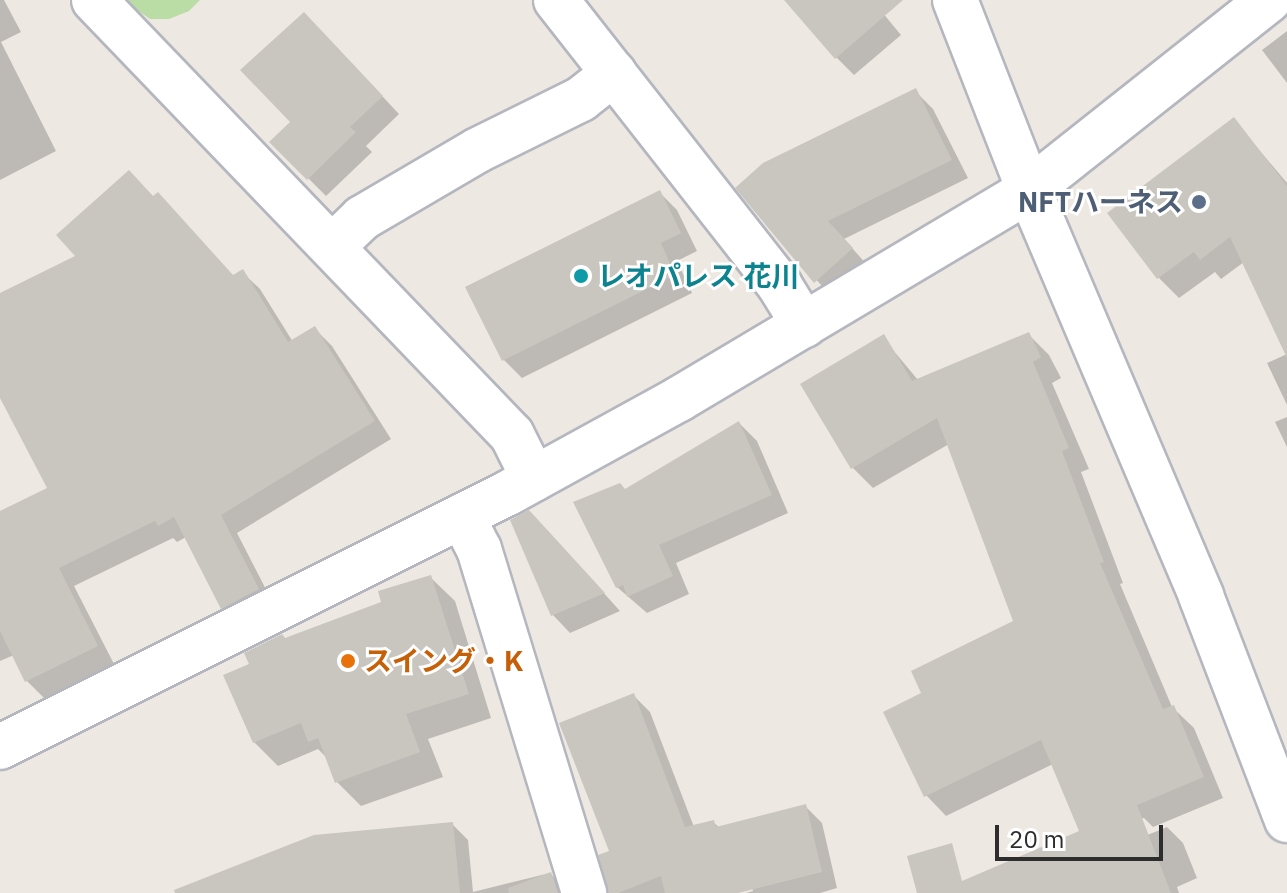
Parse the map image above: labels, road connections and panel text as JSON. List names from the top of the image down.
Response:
{
  "places": ["NFTハーネス", "レオパレス 花川", "スイング・K"],
  "scale_bar": "20 m"
}
